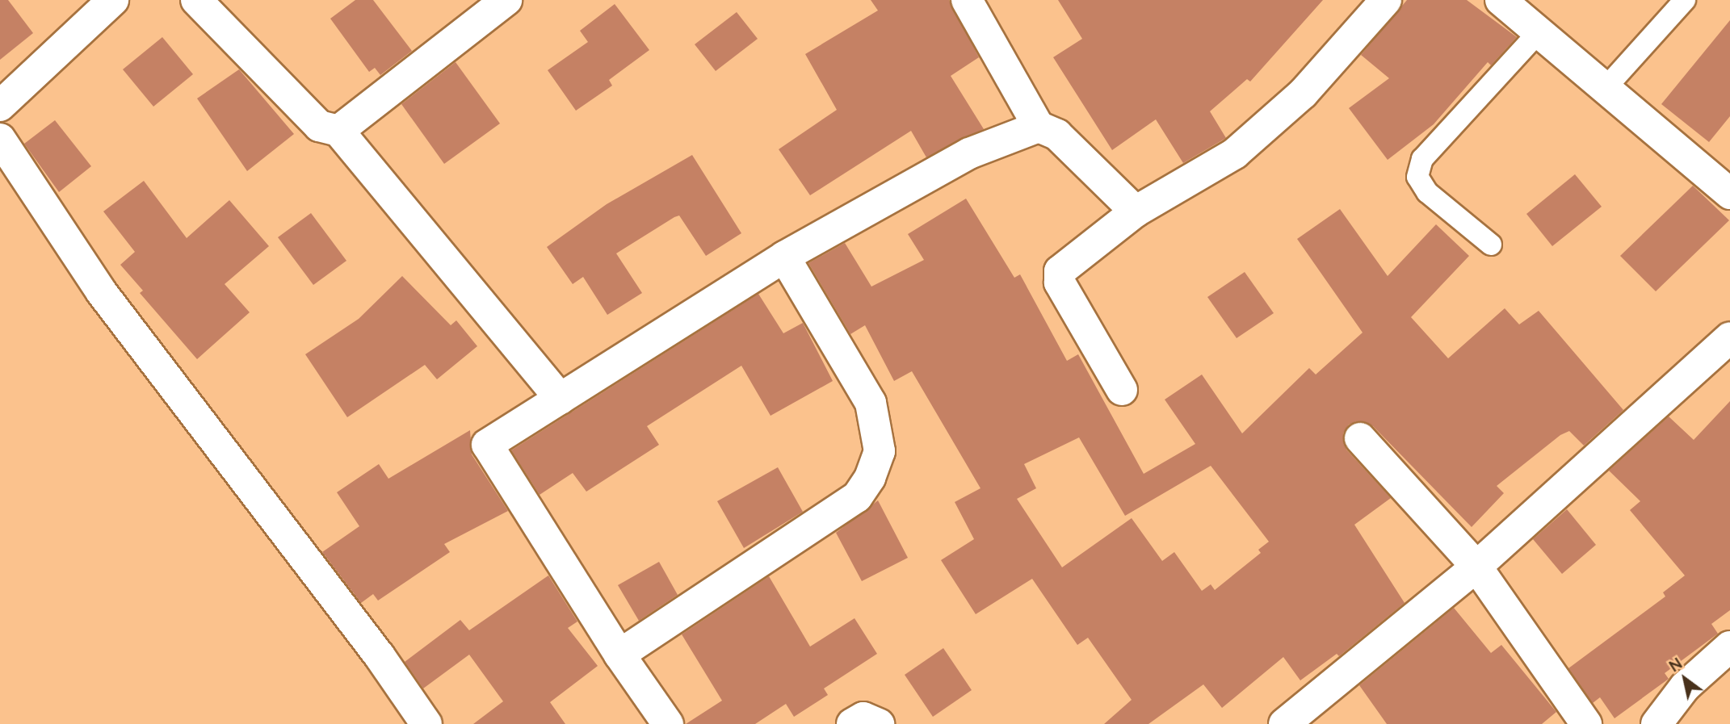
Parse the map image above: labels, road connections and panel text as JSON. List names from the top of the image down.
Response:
{
  "north": "top left"
}
